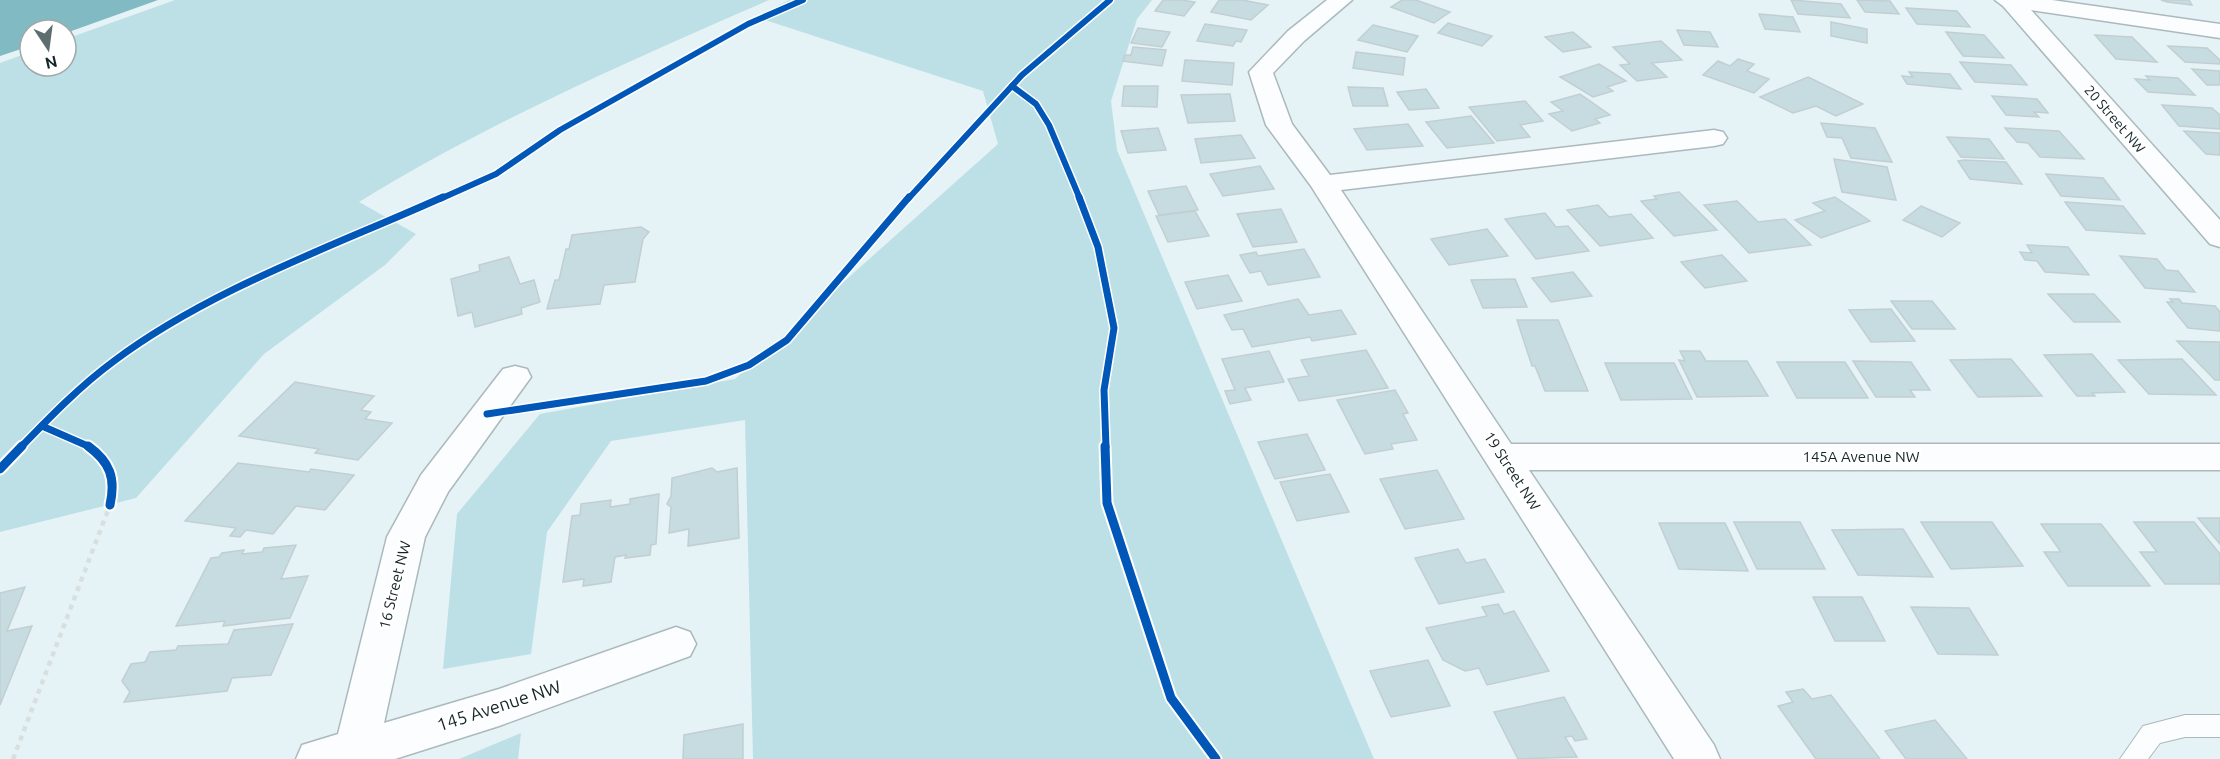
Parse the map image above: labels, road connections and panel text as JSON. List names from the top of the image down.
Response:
{
  "streets": {
    "street": [
      "20 Street NW",
      "145A Avenue NW",
      "19 Street NW",
      "16 Street NW",
      "145 Avenue NW"
    ]
  },
  "crossings": [
    ["145A Avenue NW", "19 Street NW"],
    ["16 Street NW", "145 Avenue NW"]
  ],
  "north": "bottom"
}
